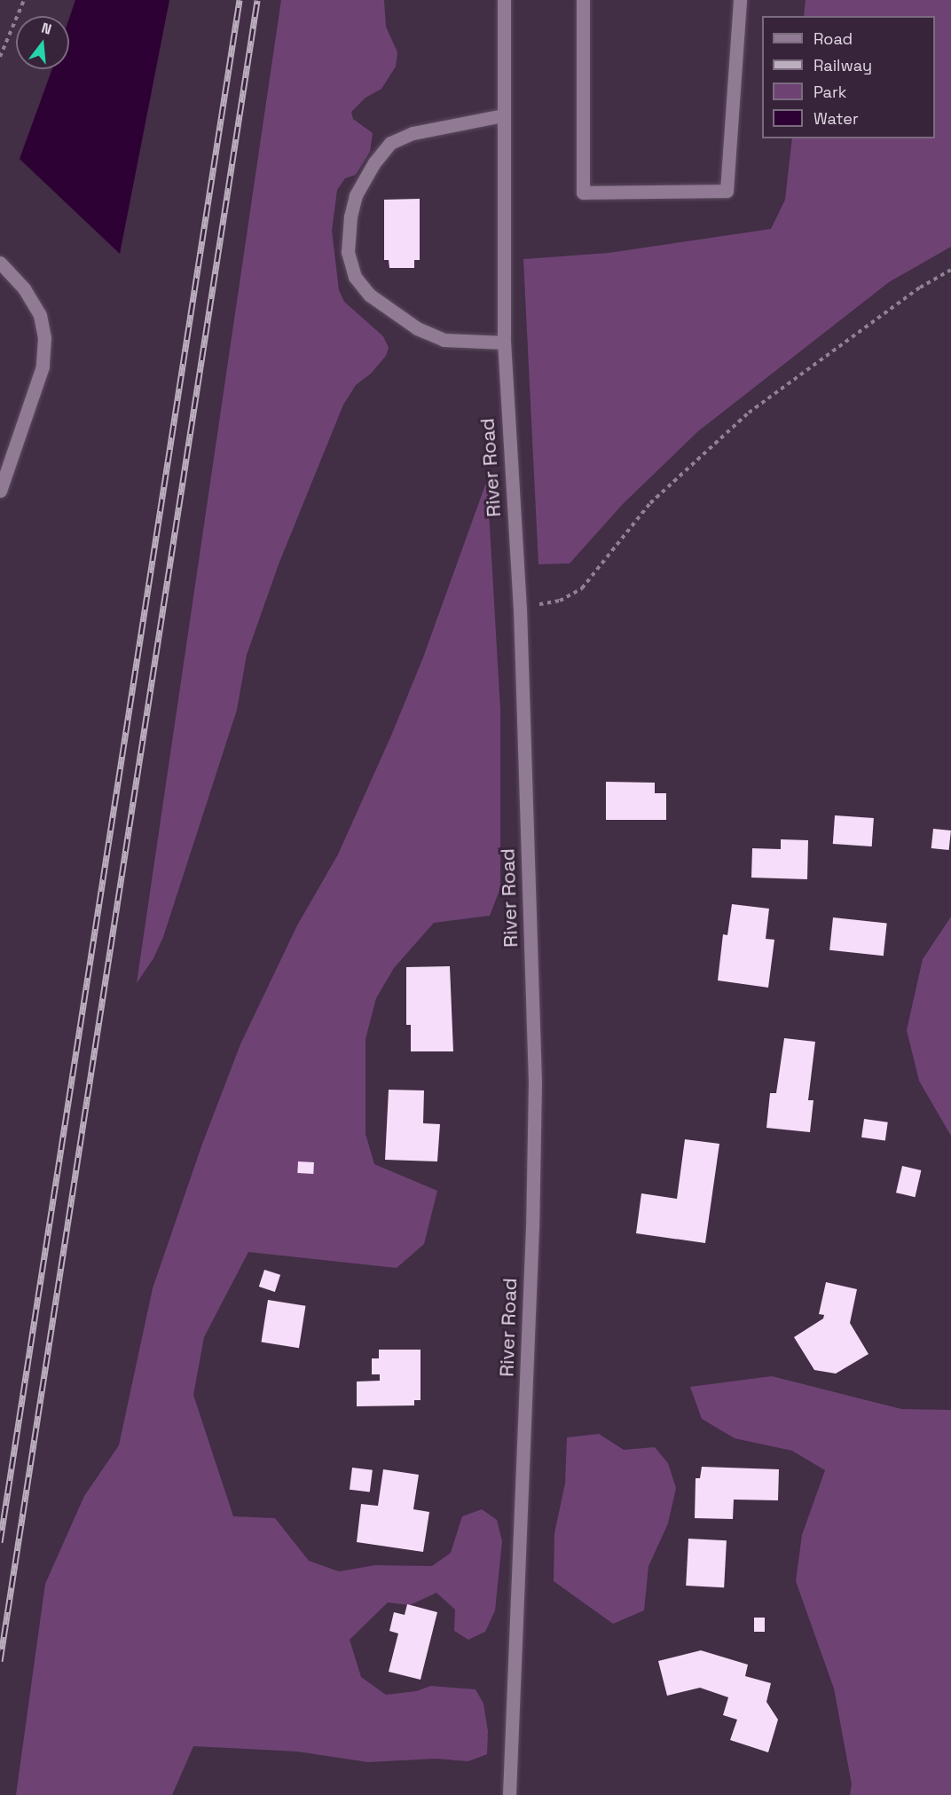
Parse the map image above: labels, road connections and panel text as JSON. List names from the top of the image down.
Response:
{
  "streets": {
    "street": ["River Road"]
  },
  "legend": [
    "Road",
    "Railway",
    "Park",
    "Water"
  ],
  "north": "top"
}
